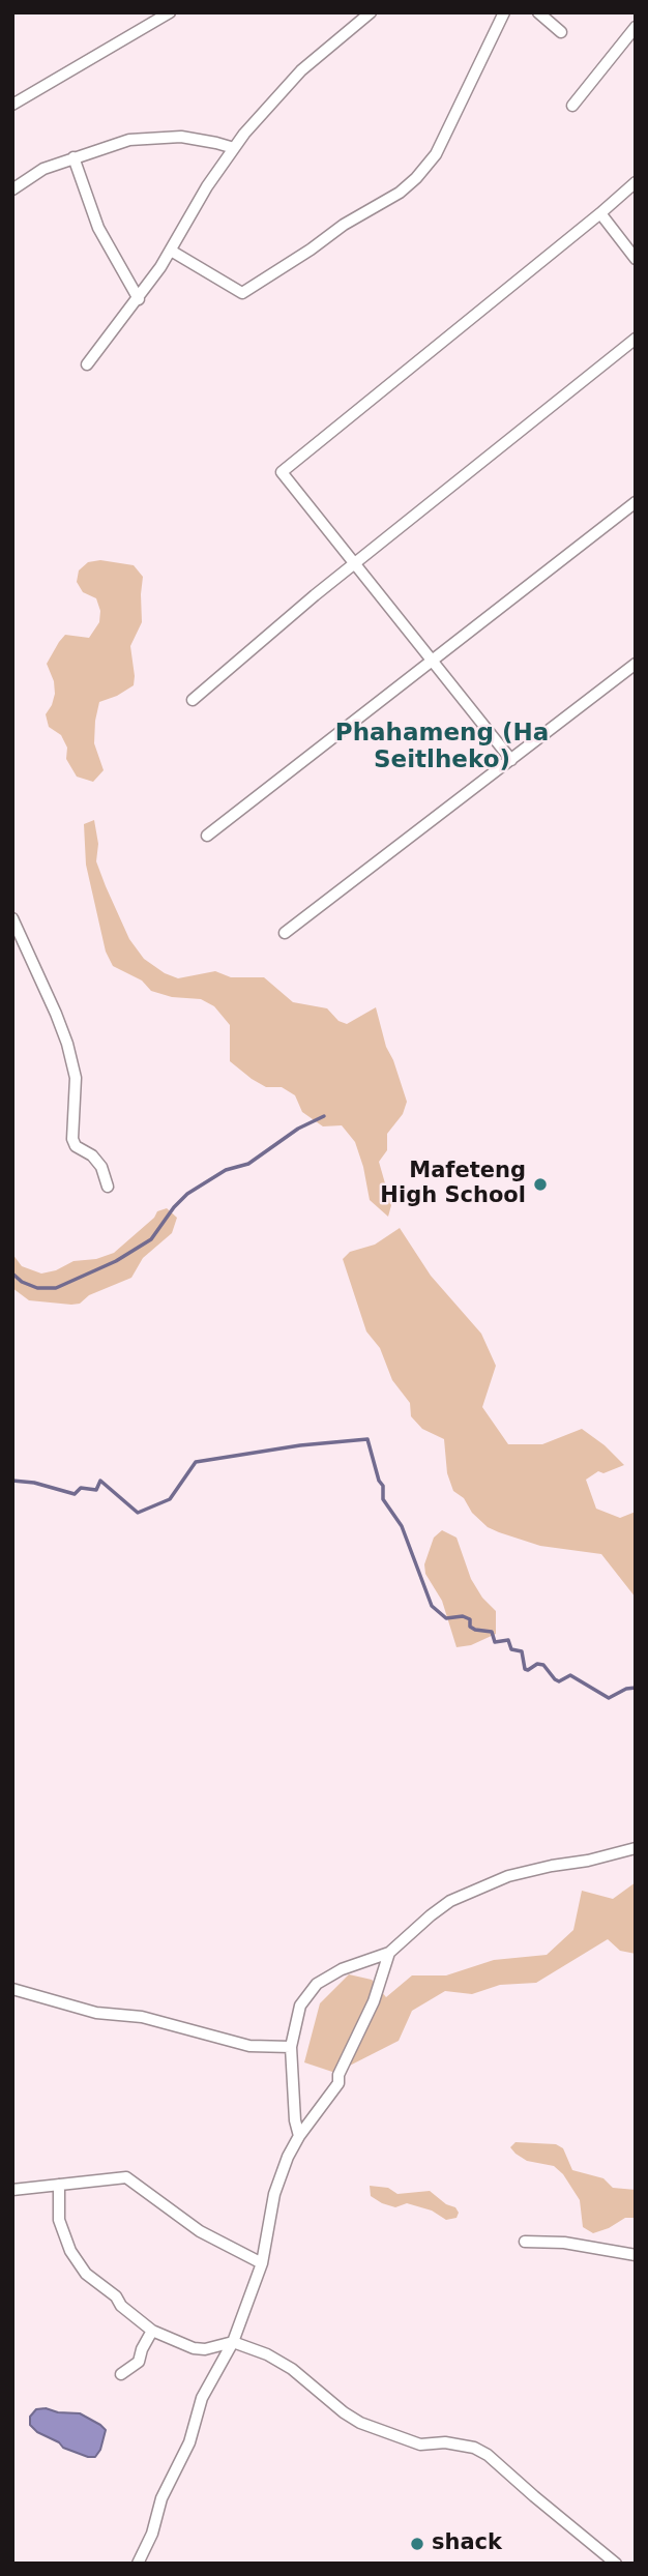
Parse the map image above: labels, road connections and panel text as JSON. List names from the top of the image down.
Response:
{
  "districts": ["Phahameng (Ha Seitlheko)"],
  "places": ["Mafeteng High School", "shack"]
}
